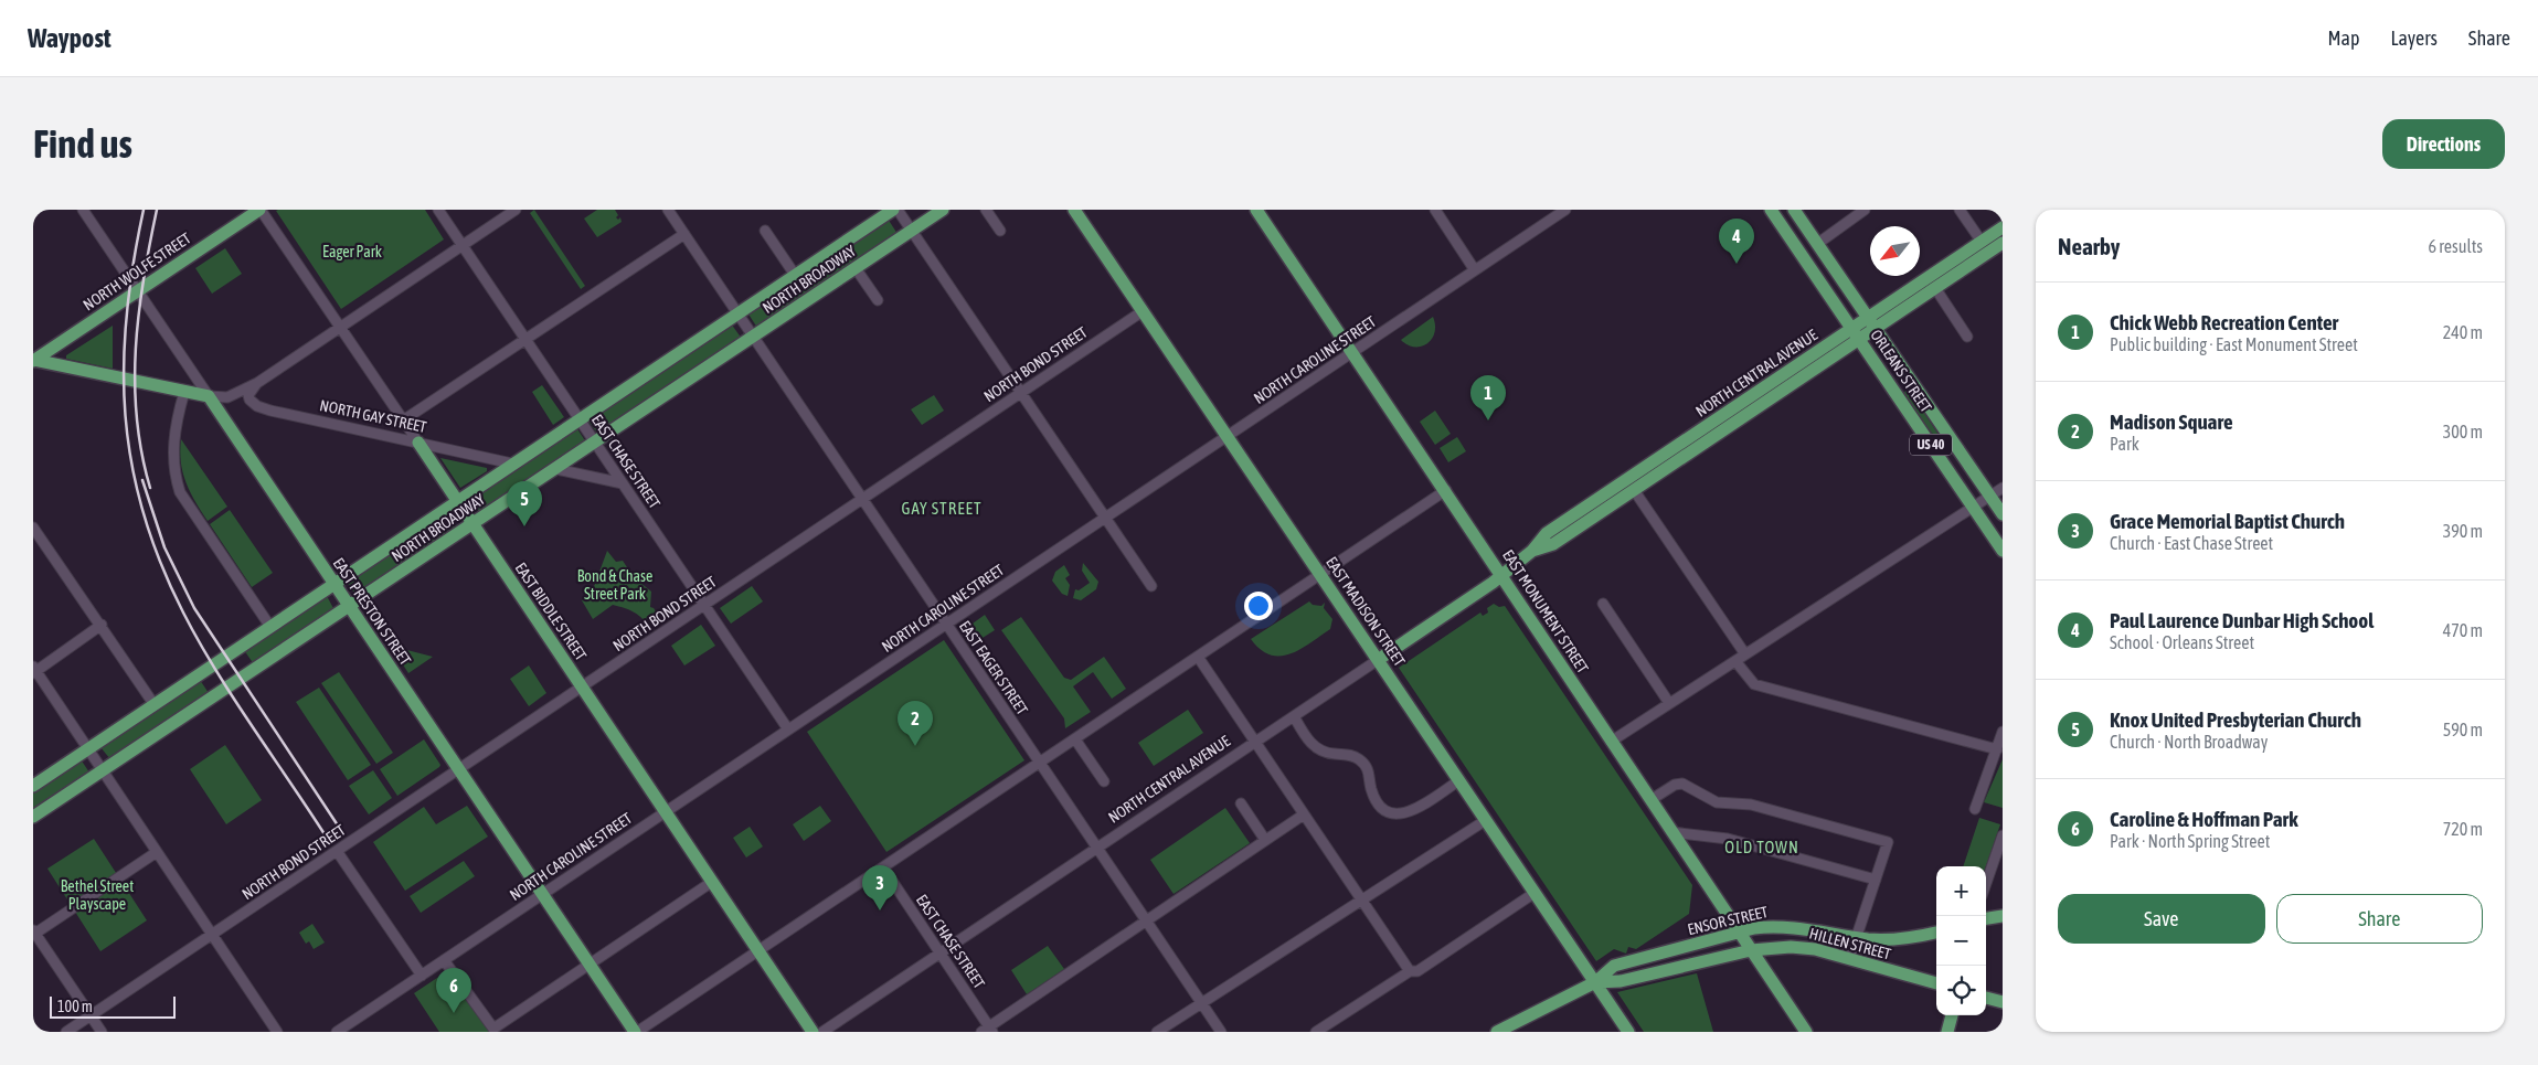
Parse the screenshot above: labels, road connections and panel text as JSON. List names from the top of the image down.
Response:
{
  "streets": {
    "main road": [
      "NORTH WOLFE STREET",
      "NORTH BROADWAY",
      "ORLEANS STREET",
      "NORTH CENTRAL AVENUE",
      "US 40",
      "EAST PRESTON STREET",
      "EAST BIDDLE STREET",
      "EAST MADISON STREET",
      "EAST MONUMENT STREET",
      "ENSOR STREET",
      "HILLEN STREET"
    ],
    "street": [
      "NORTH CAROLINE STREET",
      "NORTH BOND STREET",
      "NORTH GAY STREET",
      "EAST CHASE STREET",
      "EAST EAGER STREET"
    ]
  },
  "crossings": [
    ["NORTH WOLFE STREET", "EAST PRESTON STREET"],
    ["NORTH WOLFE STREET", "EAST BIDDLE STREET"],
    ["NORTH BROADWAY", "NORTH GAY STREET"],
    ["NORTH BROADWAY", "EAST CHASE STREET"],
    ["NORTH BROADWAY", "EAST PRESTON STREET"],
    ["NORTH BROADWAY", "EAST BIDDLE STREET"],
    ["NORTH BROADWAY", "EAST EAGER STREET"],
    ["NORTH CAROLINE STREET", "EAST CHASE STREET"],
    ["NORTH CAROLINE STREET", "EAST PRESTON STREET"],
    ["NORTH CAROLINE STREET", "EAST BIDDLE STREET"],
    ["NORTH CAROLINE STREET", "EAST MADISON STREET"],
    ["NORTH CAROLINE STREET", "EAST MONUMENT STREET"],
    ["NORTH CAROLINE STREET", "EAST EAGER STREET"],
    ["NORTH BOND STREET", "EAST CHASE STREET"],
    ["NORTH BOND STREET", "EAST PRESTON STREET"],
    ["NORTH BOND STREET", "EAST BIDDLE STREET"],
    ["NORTH BOND STREET", "EAST MADISON STREET"],
    ["NORTH BOND STREET", "EAST EAGER STREET"],
    ["ORLEANS STREET", "NORTH CENTRAL AVENUE"],
    ["NORTH CENTRAL AVENUE", "EAST CHASE STREET"],
    ["NORTH CENTRAL AVENUE", "EAST MADISON STREET"],
    ["NORTH CENTRAL AVENUE", "EAST MONUMENT STREET"],
    ["NORTH CENTRAL AVENUE", "EAST EAGER STREET"],
    ["NORTH GAY STREET", "EAST BIDDLE STREET"],
    ["EAST MADISON STREET", "ENSOR STREET"],
    ["EAST MONUMENT STREET", "ENSOR STREET"],
    ["EAST MONUMENT STREET", "HILLEN STREET"],
    ["ENSOR STREET", "HILLEN STREET"]
  ],
  "districts": ["GAY STREET", "OLD TOWN"],
  "parks": ["Eager Park", "Bond & Chase Street Park", "Bethel Street Playscape"],
  "scale_bar": "100 m",
  "north": "bottom left",
  "page": {
    "header": "Waypost",
    "nav": ["Map", "Layers", "Share"],
    "buttons": [
      "Directions",
      ["Save", "Share"]
    ],
    "title": "Find us",
    "heading": ["Nearby", "6 results"],
    "pins": [
      "4",
      "1",
      "5",
      "2",
      "3",
      "6"
    ],
    "list": [
      {
        "mark": "1",
        "name": "Chick Webb Recreation Center",
        "note": "Public building · East Monument Street",
        "value": "240 m"
      },
      {
        "mark": "2",
        "name": "Madison Square",
        "note": "Park",
        "value": "300 m"
      },
      {
        "mark": "3",
        "name": "Grace Memorial Baptist Church",
        "note": "Church · East Chase Street",
        "value": "390 m"
      },
      {
        "mark": "4",
        "name": "Paul Laurence Dunbar High School",
        "note": "School · Orleans Street",
        "value": "470 m"
      },
      {
        "mark": "5",
        "name": "Knox United Presbyterian Church",
        "note": "Church · North Broadway",
        "value": "590 m"
      },
      {
        "mark": "6",
        "name": "Caroline & Hoffman Park",
        "note": "Park · North Spring Street",
        "value": "720 m"
      }
    ],
    "map_buttons": ["+", "−"],
    "scale": "100 m"
  }
}
